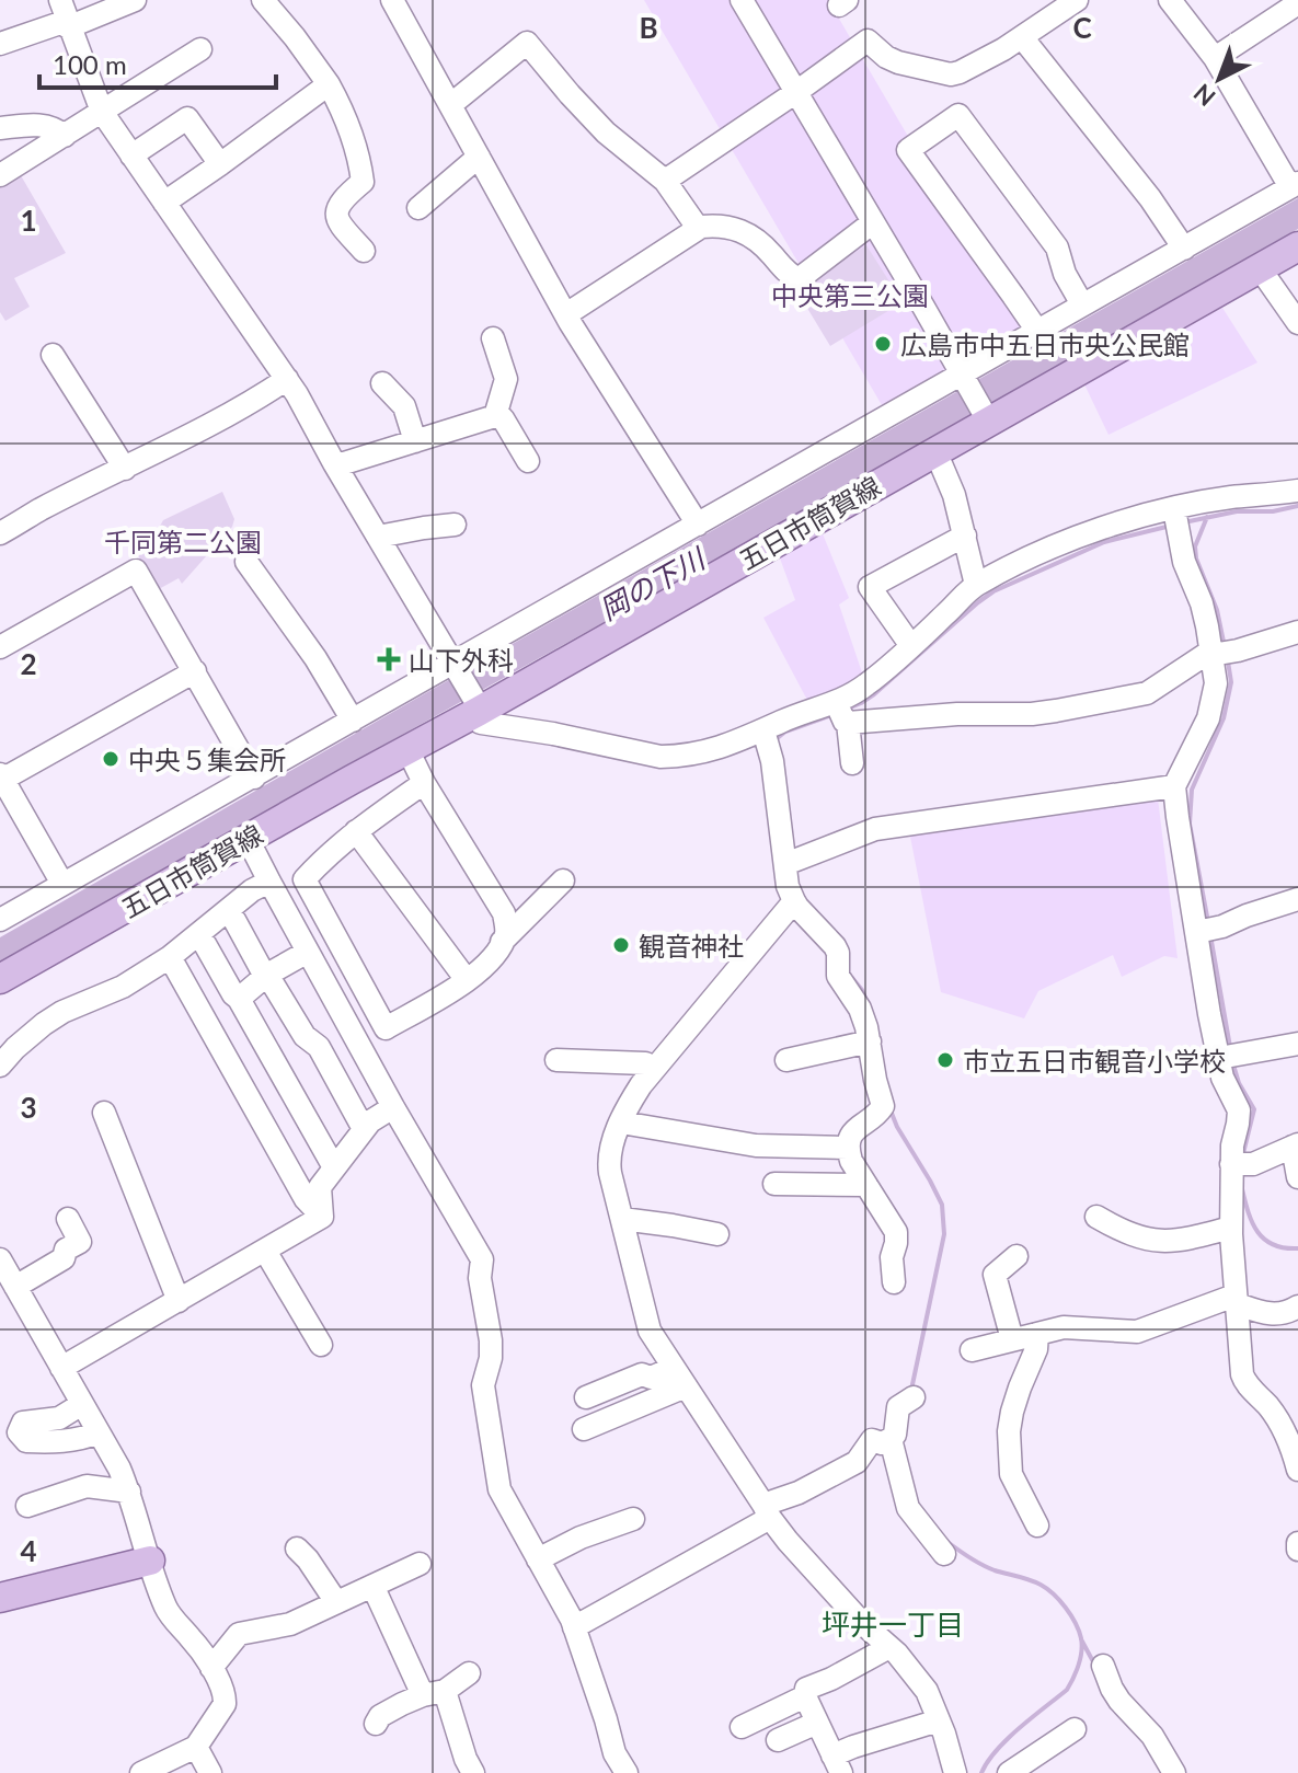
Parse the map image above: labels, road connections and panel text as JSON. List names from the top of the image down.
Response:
{
  "streets": {
    "main road": ["五日市筒賀線"]
  },
  "districts": ["坪井一丁目"],
  "water": ["岡の下川"],
  "parks": ["中央第三公園", "千同第二公園"],
  "places": {
    "other": [
      "広島市中五日市央公民館",
      "中央５集会所",
      "観音神社",
      "市立五日市観音小学校"
    ],
    "health": ["山下外科"]
  },
  "scale_bar": "100 m",
  "north": "bottom left",
  "grid": {
    "columns": ["B", "C"],
    "rows": [
      "1",
      "2",
      "3",
      "4"
    ]
  }
}
